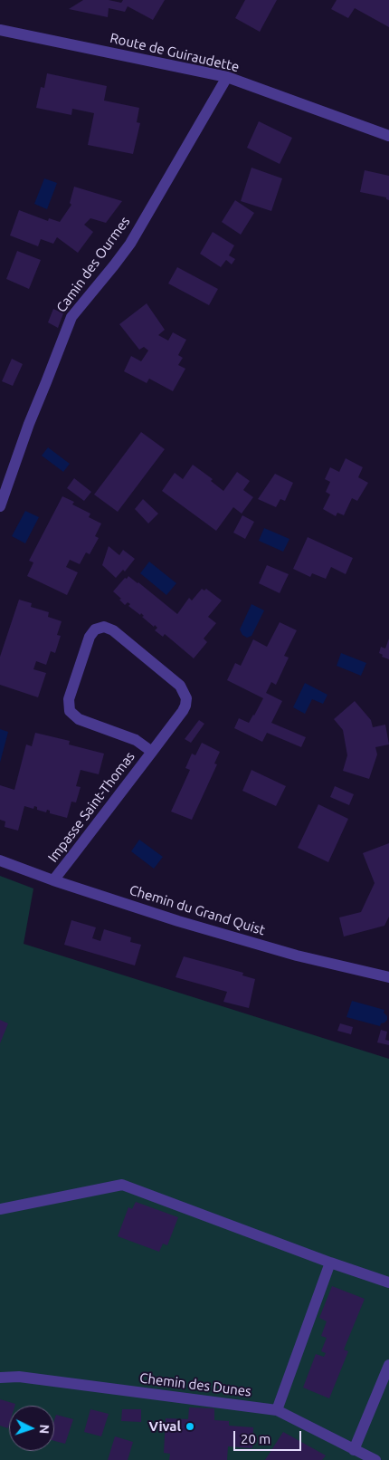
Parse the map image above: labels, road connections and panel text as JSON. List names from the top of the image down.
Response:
{
  "streets": {
    "street": [
      "Route de Guiraudette",
      "Camin des Ourmes",
      "Impasse Saint-Thomas",
      "Chemin du Grand Quist",
      "Chemin des Dunes"
    ]
  },
  "crossings": [
    ["Route de Guiraudette", "Camin des Ourmes"],
    ["Impasse Saint-Thomas", "Chemin du Grand Quist"]
  ],
  "places": ["Vival"],
  "scale_bar": "20 m",
  "north": "right"
}
